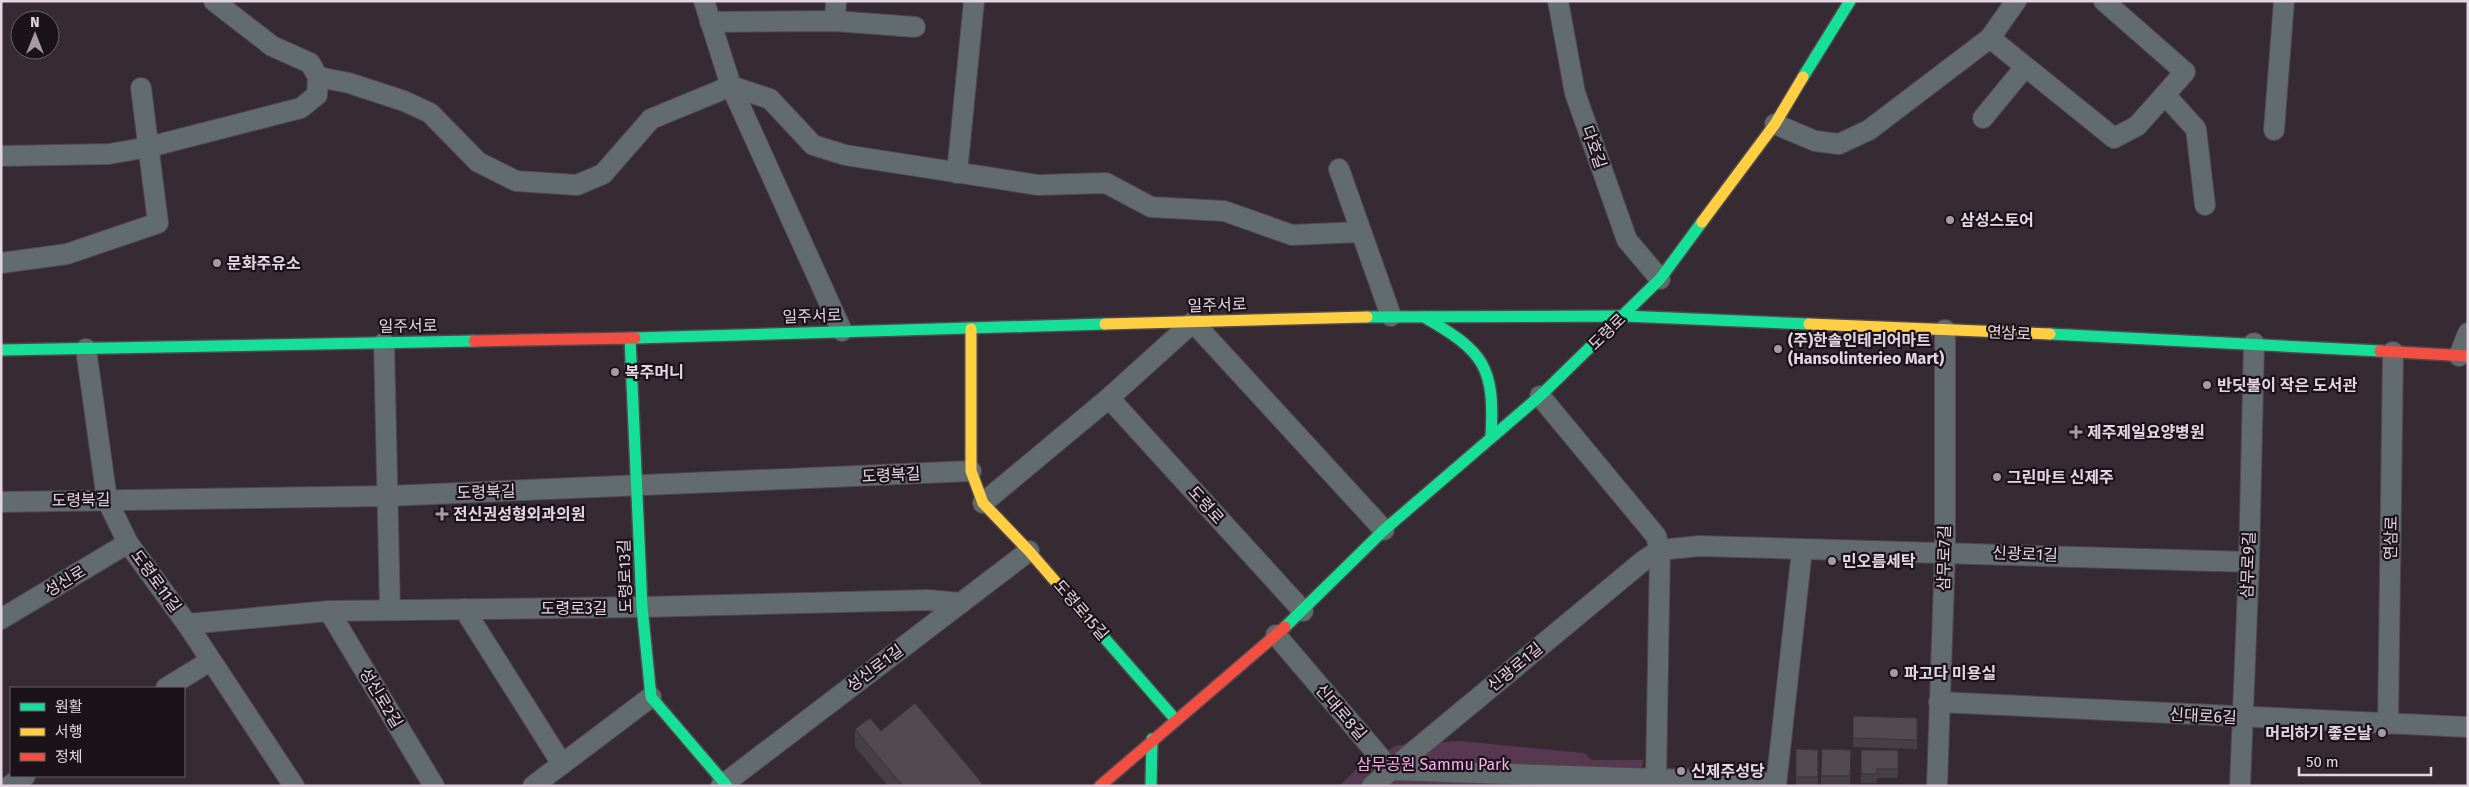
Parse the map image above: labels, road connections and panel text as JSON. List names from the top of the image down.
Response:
{
  "streets": {
    "main road": [
      "일주서로",
      "도령로",
      "연삼로",
      "도령로13길",
      "도령로15길"
    ],
    "street": [
      "다호길",
      "도령북길",
      "신광로1길",
      "삼무로7길",
      "삼무로9길",
      "성신로",
      "도령로11길",
      "도령로3길",
      "성신로1길",
      "성신로2길",
      "신대로8길",
      "신대로6길"
    ]
  },
  "crossings": [
    ["다호길", "도령로"],
    ["일주서로", "도령로"],
    ["일주서로", "연삼로"],
    ["일주서로", "도령로13길"],
    ["일주서로", "도령로11길"],
    ["일주서로", "도령로15길"],
    ["도령로", "연삼로"],
    ["도령로", "도령로15길"],
    ["도령로", "신대로8길"],
    ["연삼로", "삼무로7길"],
    ["연삼로", "삼무로9길"],
    ["연삼로", "신대로6길"],
    ["도령북길", "도령로13길"],
    ["도령북길", "도령로11길"],
    ["도령북길", "도령로15길"],
    ["신광로1길", "삼무로7길"],
    ["신광로1길", "삼무로9길"],
    ["신광로1길", "신대로8길"],
    ["삼무로7길", "신대로6길"],
    ["삼무로9길", "신대로6길"],
    ["도령로13길", "도령로3길"],
    ["성신로", "도령로11길"],
    ["도령로11길", "도령로3길"],
    ["도령로3길", "성신로1길"],
    ["도령로3길", "성신로2길"],
    ["도령로15길", "성신로1길"]
  ],
  "parks": ["삼무공원 Sammu Park"],
  "places": {
    "other": [
      "삼성스토어",
      "문화주유소",
      "(주)한솔인테리어마트 (Hansolinterieo Mart)",
      "복주머니",
      "반딧불이 작은 도서관",
      "그린마트 신제주",
      "민오름세탁",
      "파고다 미용실",
      "머리하기 좋은날",
      "신제주성당"
    ],
    "health": ["제주제일요양병원", "전신권성형외과의원"]
  },
  "legend": ["원활", "서행", "정체"],
  "scale_bar": "50 m",
  "north": "top"
}
